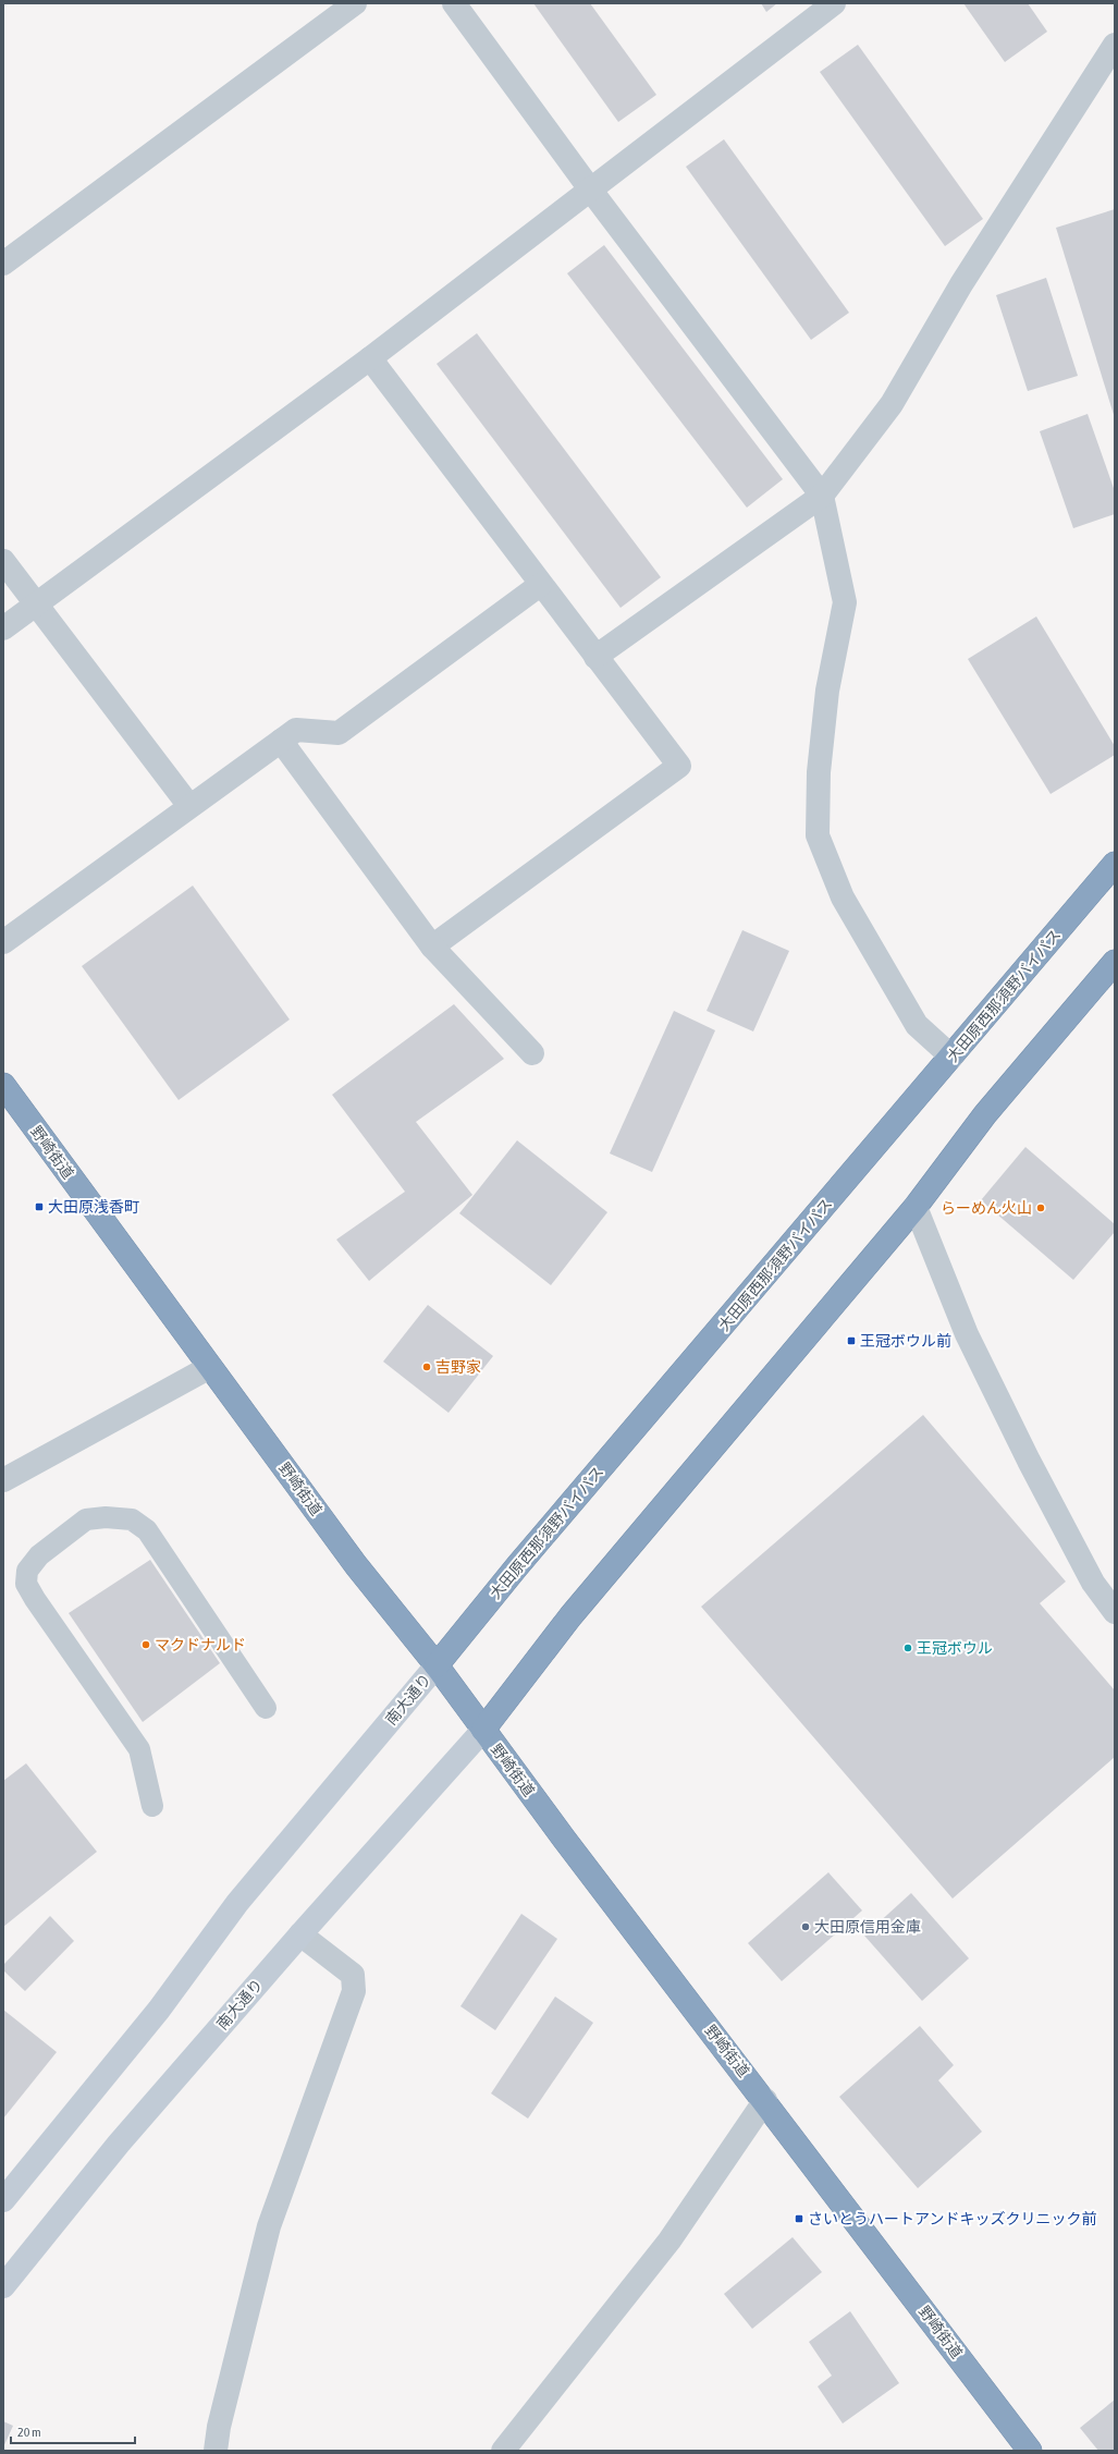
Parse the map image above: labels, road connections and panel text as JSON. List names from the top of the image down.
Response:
{
  "streets": {
    "highway": ["大田原西那須野バイパス", "野崎街道"],
    "street": ["南大通り"]
  },
  "crossings": [
    ["大田原西那須野バイパス", "野崎街道"],
    ["大田原西那須野バイパス", "南大通り"],
    ["野崎街道", "南大通り"]
  ],
  "places": {
    "transit": ["大田原浅香町", "王冠ボウル前", "さいとうハートアンドキッズクリニック前"],
    "other": [
      "らーめん火山",
      "吉野家",
      "マクドナルド",
      "王冠ボウル",
      "大田原信用金庫"
    ]
  },
  "scale_bar": "20 m"
}
